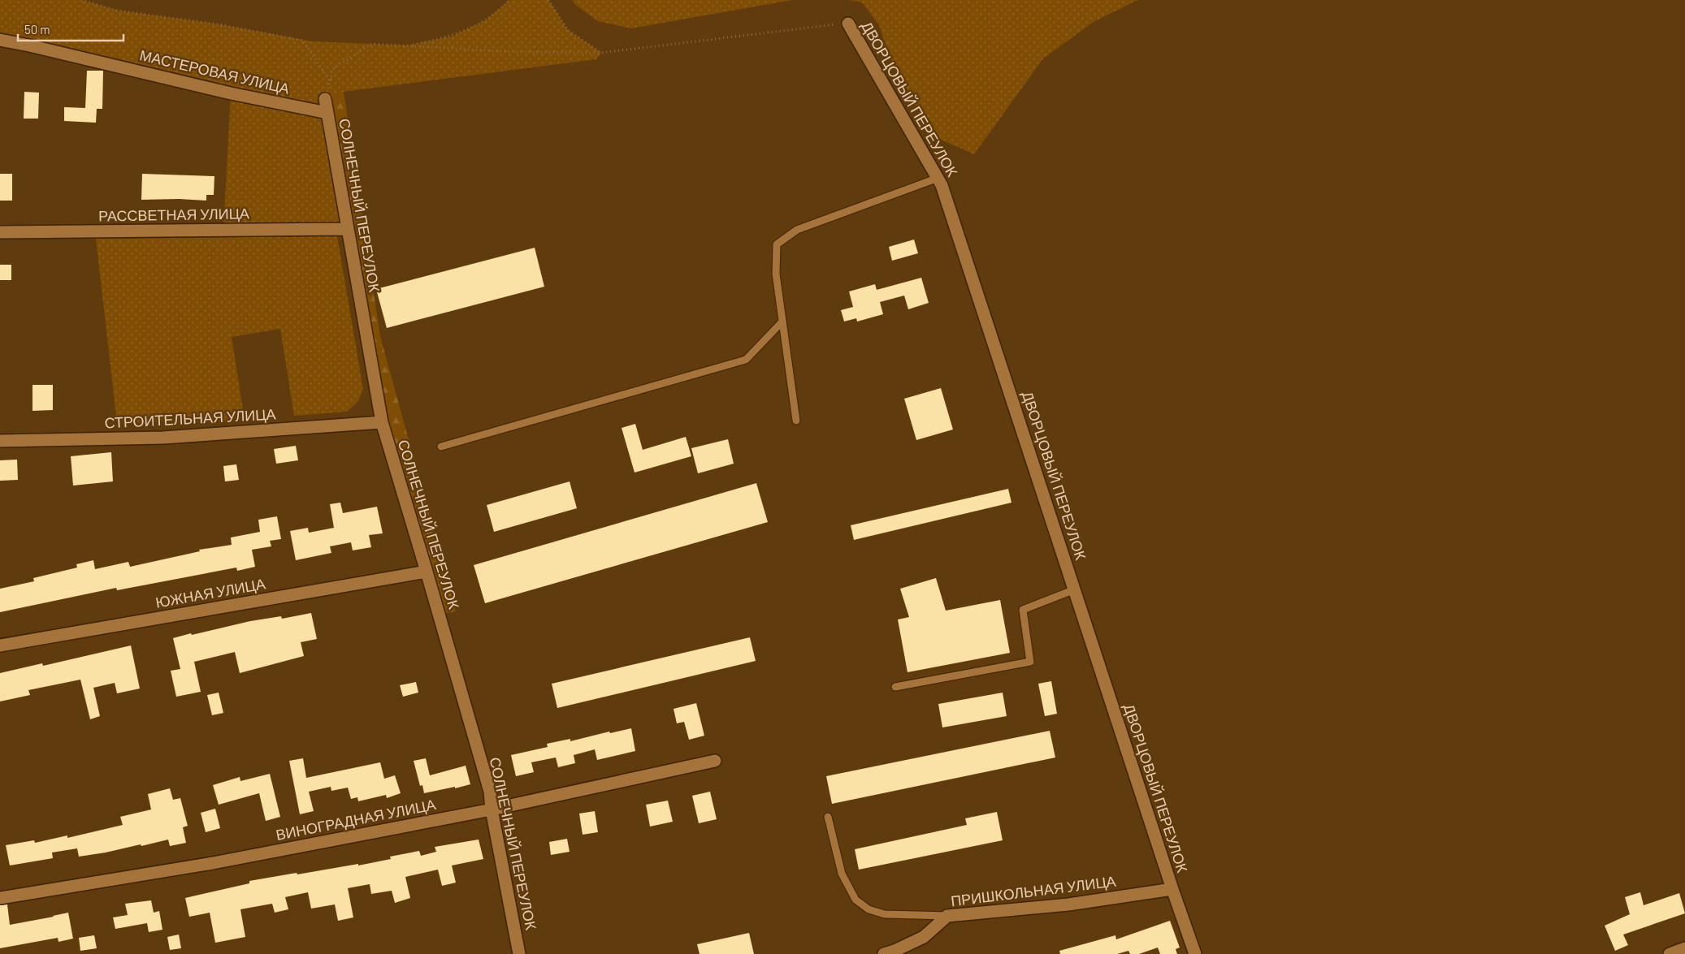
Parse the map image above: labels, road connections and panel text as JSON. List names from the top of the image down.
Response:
{
  "streets": {
    "street": [
      "МАСТЕРОВАЯ УЛИЦА",
      "ДВОРЦОВЫЙ ПЕРЕУЛОК",
      "СОЛНЕЧНЫЙ ПЕРЕУЛОК",
      "РАССВЕТНАЯ УЛИЦА",
      "СТРОИТЕЛЬНАЯ УЛИЦА",
      "ЮЖНАЯ УЛИЦА",
      "ВИНОГРАДНАЯ УЛИЦА",
      "ПРИШКОЛЬНАЯ УЛИЦА"
    ]
  },
  "crossings": [
    ["МАСТЕРОВАЯ УЛИЦА", "СОЛНЕЧНЫЙ ПЕРЕУЛОК"],
    ["ДВОРЦОВЫЙ ПЕРЕУЛОК", "ПРИШКОЛЬНАЯ УЛИЦА"],
    ["СОЛНЕЧНЫЙ ПЕРЕУЛОК", "РАССВЕТНАЯ УЛИЦА"],
    ["СОЛНЕЧНЫЙ ПЕРЕУЛОК", "СТРОИТЕЛЬНАЯ УЛИЦА"],
    ["СОЛНЕЧНЫЙ ПЕРЕУЛОК", "ЮЖНАЯ УЛИЦА"],
    ["СОЛНЕЧНЫЙ ПЕРЕУЛОК", "ВИНОГРАДНАЯ УЛИЦА"]
  ],
  "scale_bar": "50 m"
}
